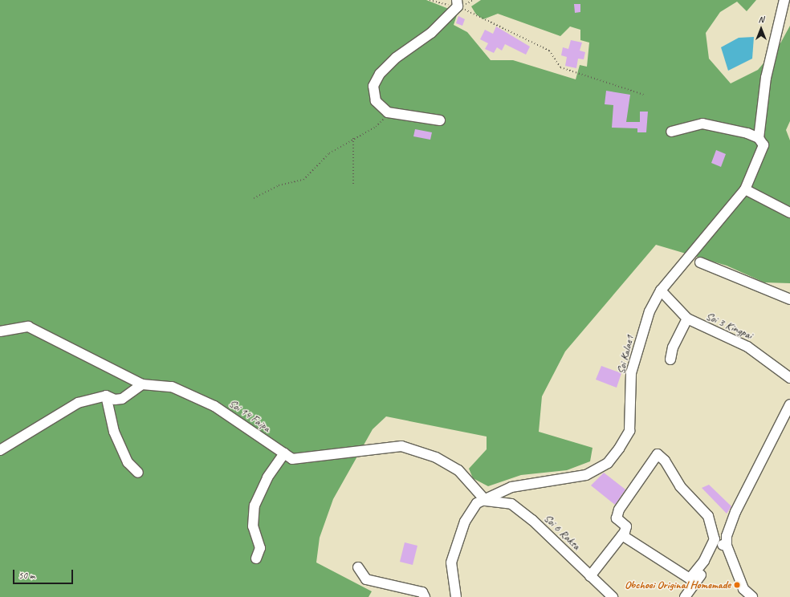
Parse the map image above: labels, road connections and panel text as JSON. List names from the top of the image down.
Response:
{
  "streets": {
    "street": [
      "Soi 3 Kingpai",
      "Soi Kalae1",
      "Soi 14 Faipa",
      "Soi 6 Raksa"
    ]
  },
  "crossings": [
    ["Soi 3 Kingpai", "Soi Kalae1"],
    ["Soi Kalae1", "Soi 14 Faipa"],
    ["Soi Kalae1", "Soi 6 Raksa"],
    ["Soi 14 Faipa", "Soi 6 Raksa"]
  ],
  "places": ["Obchoei Original Homemade"],
  "scale_bar": "50 m",
  "north": "top"
}
